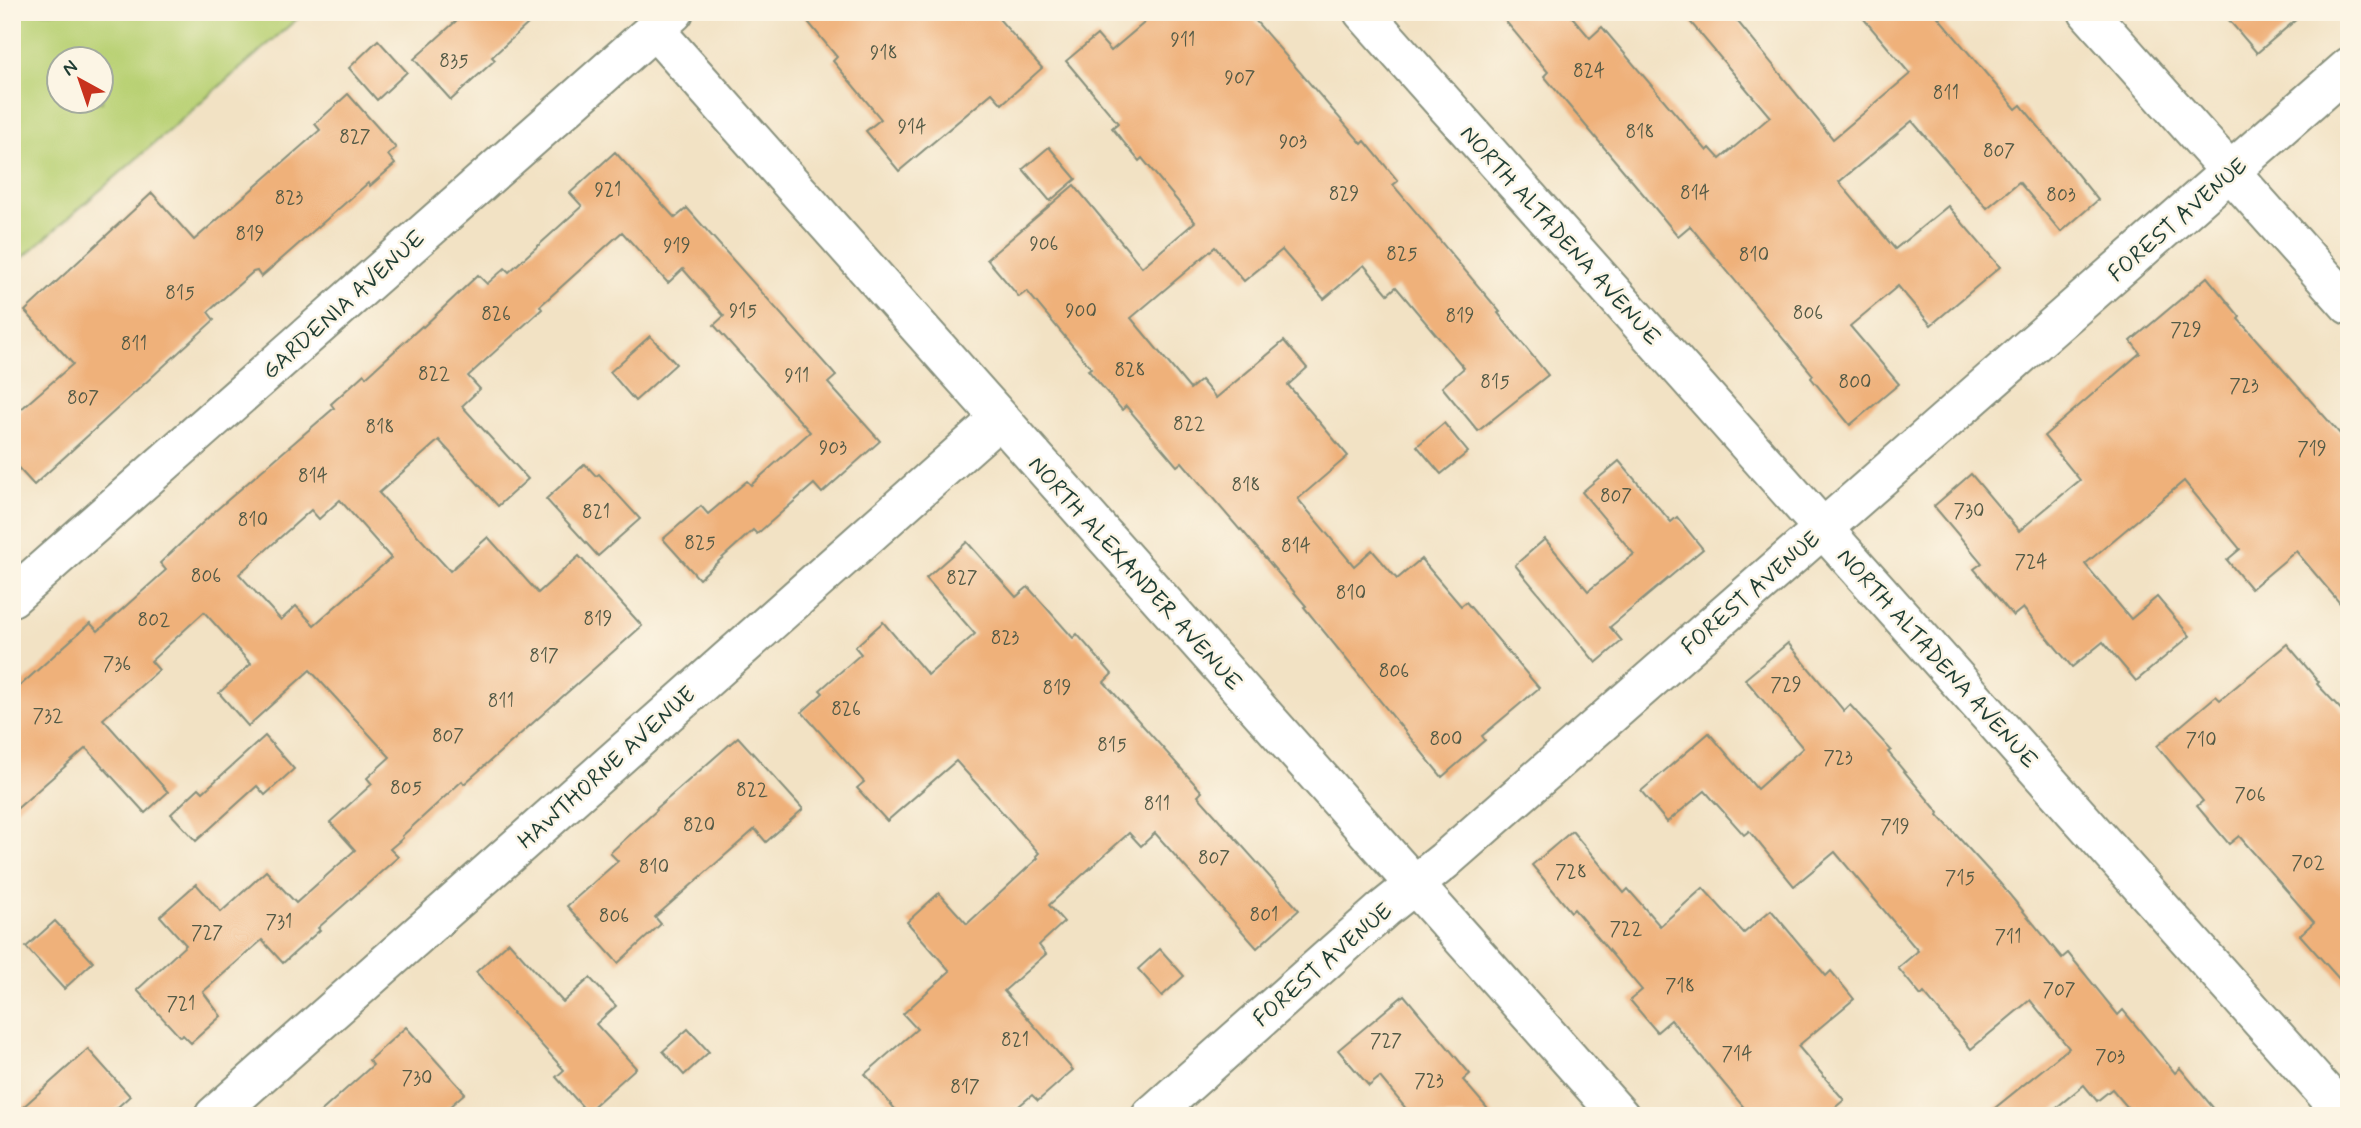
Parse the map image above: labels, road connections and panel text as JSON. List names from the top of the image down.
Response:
{
  "streets": {
    "street": [
      "FOREST AVENUE",
      "NORTH ALTADENA AVENUE",
      "GARDENIA AVENUE",
      "NORTH ALEXANDER AVENUE",
      "HAWTHORNE AVENUE"
    ]
  },
  "crossings": [
    ["FOREST AVENUE", "NORTH ALTADENA AVENUE"],
    ["FOREST AVENUE", "NORTH ALEXANDER AVENUE"],
    ["GARDENIA AVENUE", "NORTH ALEXANDER AVENUE"],
    ["NORTH ALEXANDER AVENUE", "HAWTHORNE AVENUE"]
  ],
  "house_numbers": [
    "911",
    "918",
    "835",
    "824",
    "907",
    "811",
    "914",
    "818",
    "827",
    "903",
    "807",
    "921",
    "814",
    "829",
    "803",
    "823",
    "819",
    "906",
    "919",
    "825",
    "810",
    "815",
    "915",
    "900",
    "806",
    "826",
    "819",
    "729",
    "811",
    "828",
    "822",
    "911",
    "815",
    "800",
    "723",
    "807",
    "822",
    "818",
    "903",
    "719",
    "814",
    "818",
    "807",
    "730",
    "821",
    "810",
    "825",
    "814",
    "724",
    "806",
    "827",
    "810",
    "819",
    "802",
    "823",
    "817",
    "736",
    "806",
    "729",
    "819",
    "811",
    "826",
    "732",
    "807",
    "800",
    "710",
    "815",
    "723",
    "805",
    "822",
    "706",
    "811",
    "820",
    "719",
    "807",
    "702",
    "810",
    "728",
    "715",
    "801",
    "806",
    "731",
    "722",
    "727",
    "711",
    "718",
    "707",
    "721",
    "821",
    "727",
    "714",
    "703",
    "730",
    "723",
    "817"
  ],
  "north": "top left"
}
